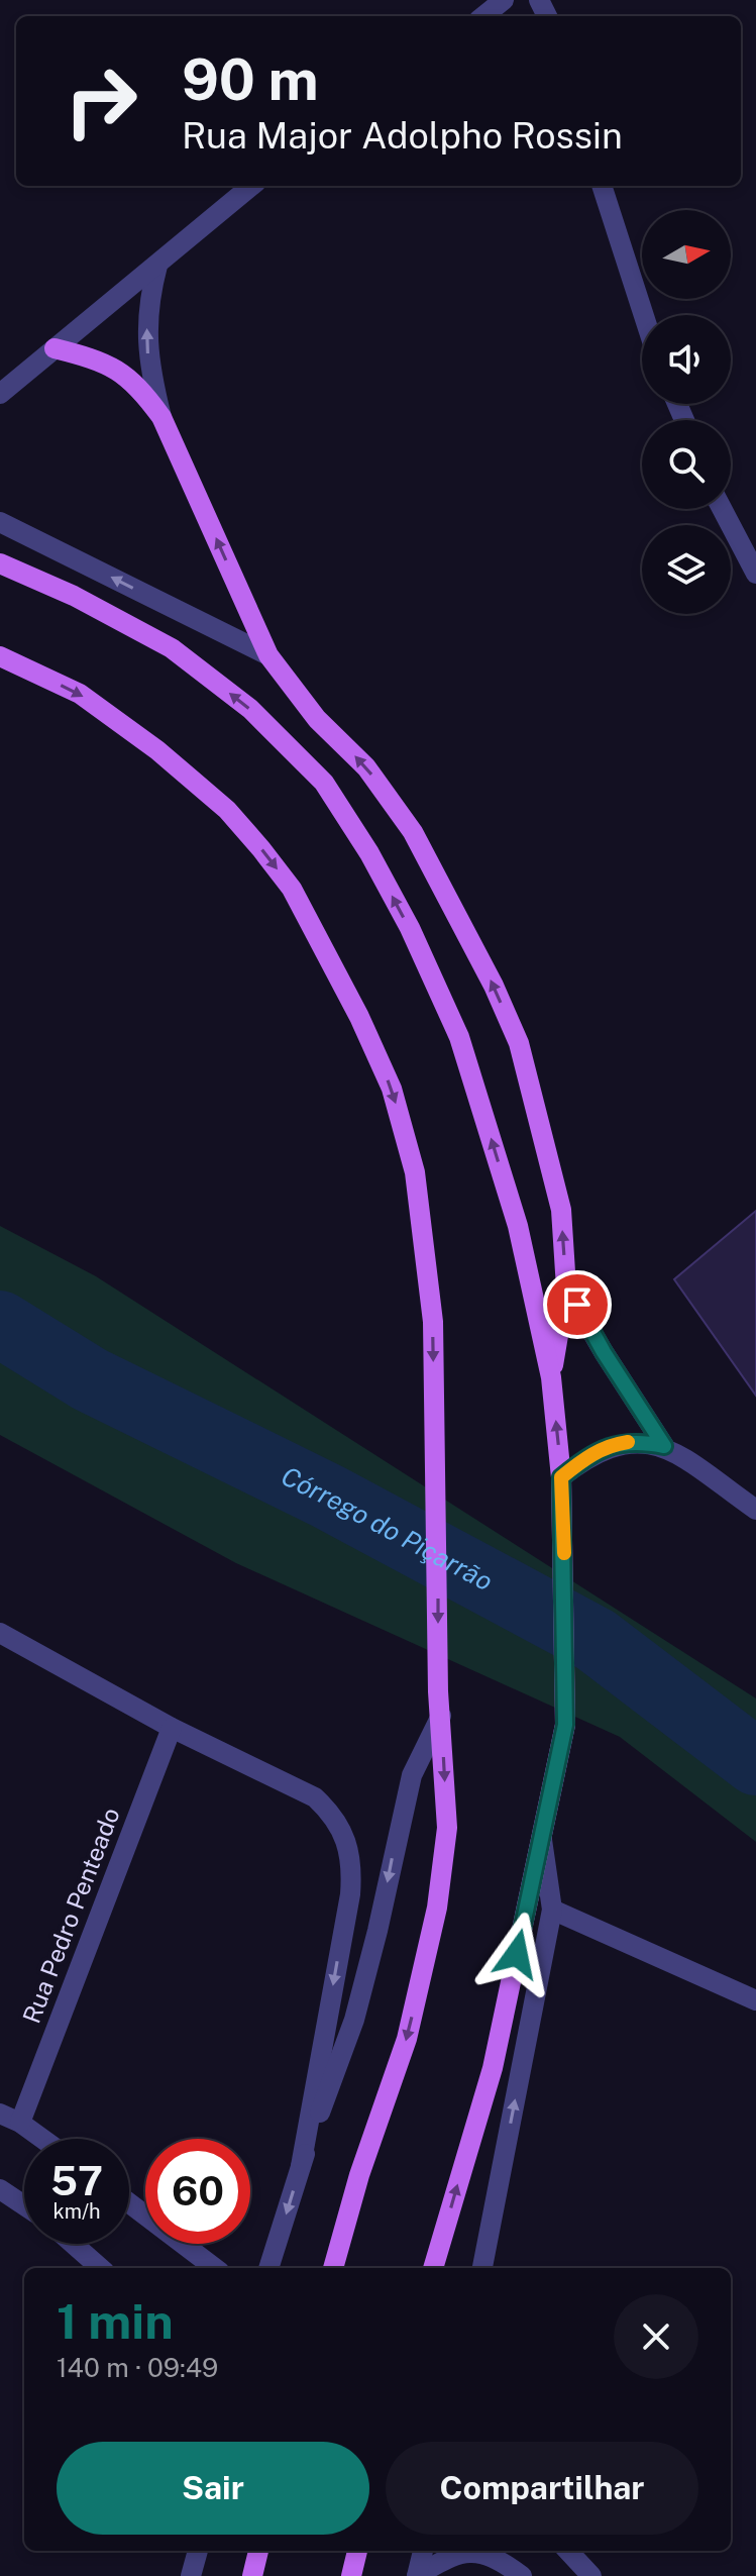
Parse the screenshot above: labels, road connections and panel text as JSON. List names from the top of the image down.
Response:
{
  "streets": {
    "street": ["Rua Pedro Penteado"]
  },
  "water": ["Córrego do Piçarrão"],
  "north": "right",
  "page": {
    "turn": ["90 m", "Rua Major Adolpho Rossin"],
    "speed": "57 km/h",
    "limit": "60",
    "heading": ["1 min", "140 m · 09:49"],
    "buttons": ["Sair", "Compartilhar"]
  }
}
